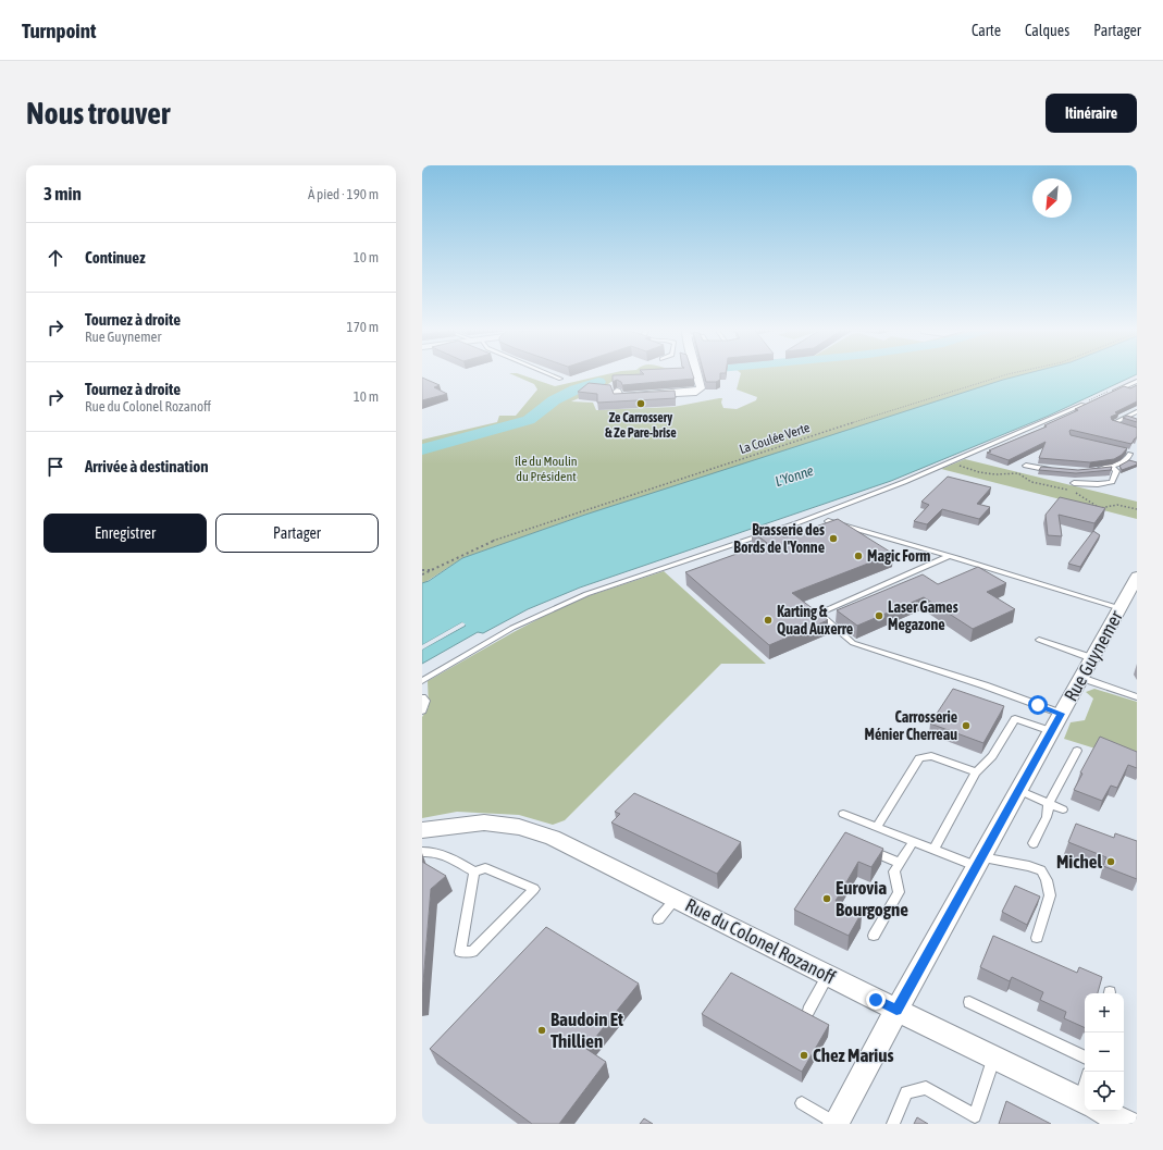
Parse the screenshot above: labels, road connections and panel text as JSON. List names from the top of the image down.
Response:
{
  "streets": {
    "street": ["Rue Guynemer", "Rue du Colonel Rozanoff"],
    "path": ["La Coulée Verte"]
  },
  "crossings": [
    ["Rue Guynemer", "Rue du Colonel Rozanoff"]
  ],
  "water": ["L'Yonne"],
  "parks": ["île du Moulin du Président"],
  "places": [
    "Ze Carrossery & Ze Pare-brise",
    "Brasserie des Bords de l'Yonne",
    "Magic Form",
    "Laser Games Megazone",
    "Karting & Quad Auxerre",
    "Carrosserie Ménier Cherreau",
    "Michel",
    "Eurovia Bourgogne",
    "Baudoin Et Thillien",
    "Chez Marius"
  ],
  "north": "bottom left",
  "page": {
    "header": "Turnpoint",
    "nav": ["Carte", "Calques", "Partager"],
    "buttons": [
      "Itinéraire",
      ["Enregistrer", "Partager"]
    ],
    "title": "Nous trouver",
    "heading": ["3 min", "À pied · 190 m"],
    "list": [
      ["Continuez", "10 m"],
      ["Tournez à droite", "Rue Guynemer", "170 m"],
      ["Tournez à droite", "Rue du Colonel Rozanoff", "10 m"],
      "Arrivée à destination"
    ],
    "map_buttons": ["+", "−"]
  }
}
